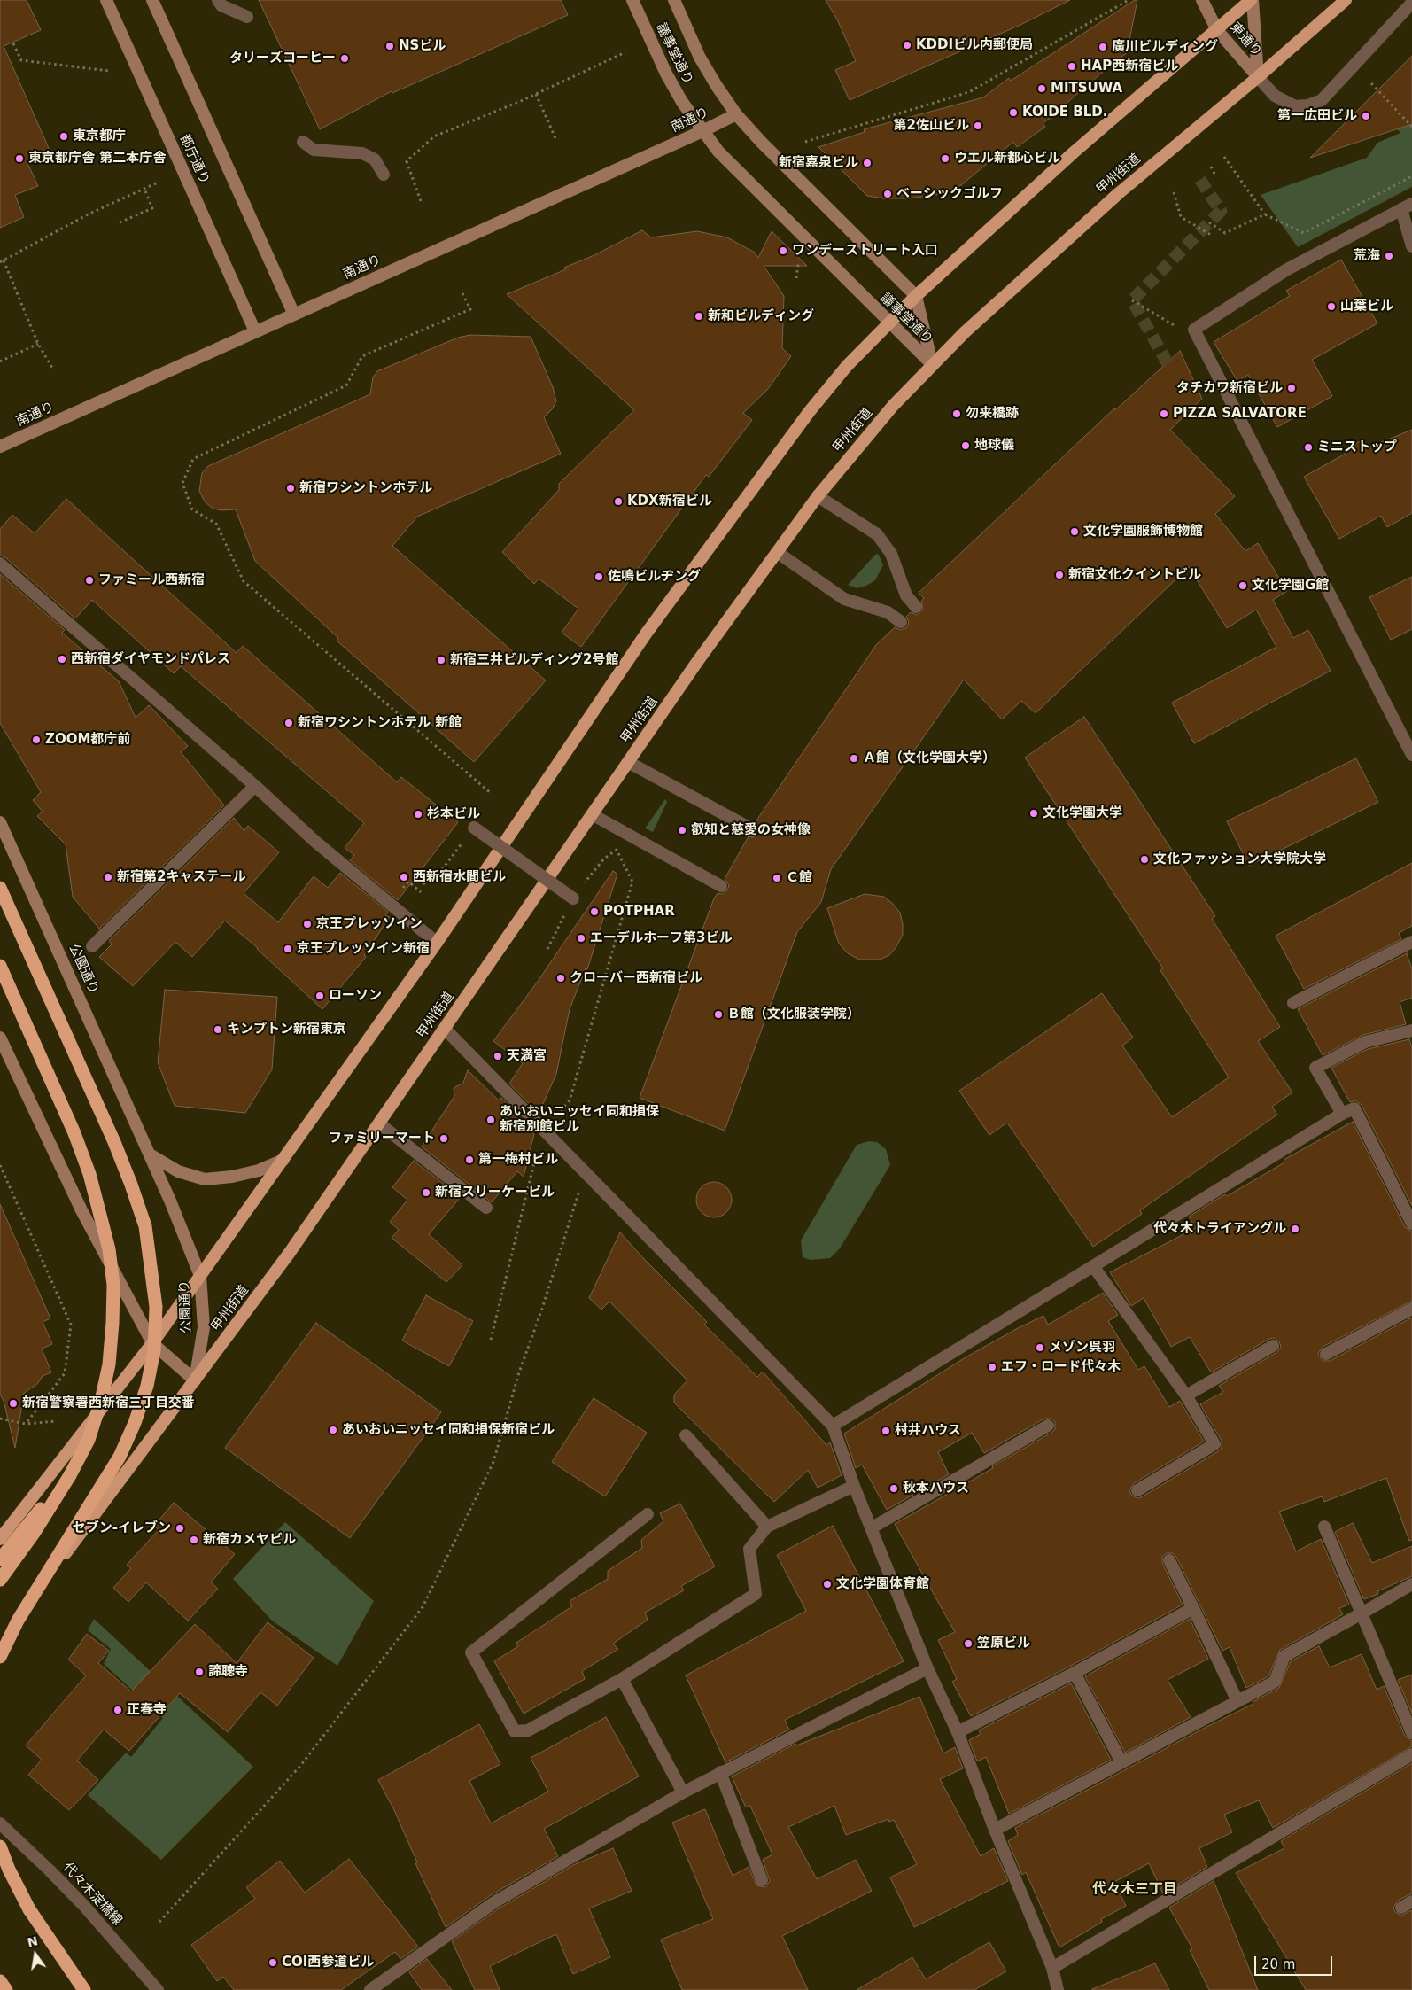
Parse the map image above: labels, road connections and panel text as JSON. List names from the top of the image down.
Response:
{
  "streets": {
    "highway": ["甲州街道"],
    "main road": [
      "東通り",
      "議事堂通り",
      "南通り",
      "都庁通り",
      "公園通り"
    ],
    "street": ["代々木淀橋線"]
  },
  "crossings": [
    ["東通り", "甲州街道"],
    ["議事堂通り", "南通り"],
    ["議事堂通り", "甲州街道"],
    ["南通り", "都庁通り"],
    ["甲州街道", "公園通り"]
  ],
  "districts": ["代々木三丁目"],
  "places": [
    "KDDIビル内郵便局",
    "NSビル",
    "廣川ビルディング",
    "タリーズコーヒー",
    "HAP西新宿ビル",
    "MITSUWA",
    "KOIDE BLD.",
    "第一広田ビル",
    "第2佐山ビル",
    "東京都庁",
    "東京都庁舎 第二本庁舎",
    "ウエル新都心ビル",
    "新宿嘉泉ビル",
    "ベーシックゴルフ",
    "ワンデーストリート入口",
    "荒海",
    "山葉ビル",
    "新和ビルディング",
    "タチカワ新宿ビル",
    "勿来橋跡",
    "PIZZA SALVATORE",
    "地球儀",
    "ミニストップ",
    "新宿ワシントンホテル",
    "KDX新宿ビル",
    "文化学園服飾博物館",
    "新宿文化クイントビル",
    "佐鳴ビルヂング",
    "ファミール西新宿",
    "文化学園G館",
    "西新宿ダイヤモンドパレス",
    "新宿三井ビルディング2号館",
    "新宿ワシントンホテル 新館",
    "ZOOM都庁前",
    "Ａ館（文化学園大学）",
    "文化学園大学",
    "杉本ビル",
    "叡知と慈愛の女神像",
    "文化ファッション大学院大学",
    "新宿第2キャステール",
    "西新宿水間ビル",
    "Ｃ館",
    "POTPHAR",
    "京王プレッソイン",
    "エーデルホーフ第3ビル",
    "京王プレッソイン新宿",
    "クローバー西新宿ビル",
    "ローソン",
    "Ｂ館（文化服装学院）",
    "キンプトン新宿東京",
    "天満宮",
    "あいおいニッセイ同和損保 新宿別館ビル",
    "ファミリーマート",
    "第一梅村ビル",
    "新宿スリーケービル",
    "代々木トライアングル",
    "メゾン呉羽",
    "エフ・ロード代々木",
    "新宿警察署西新宿三丁目交番",
    "あいおいニッセイ同和損保新宿ビル",
    "村井ハウス",
    "秋本ハウス",
    "セブン-イレブン",
    "新宿カメヤビル",
    "文化学園体育館",
    "笠原ビル",
    "諦聴寺",
    "正春寺",
    "COI西参道ビル"
  ],
  "scale_bar": "20 m",
  "north": "top"
}
